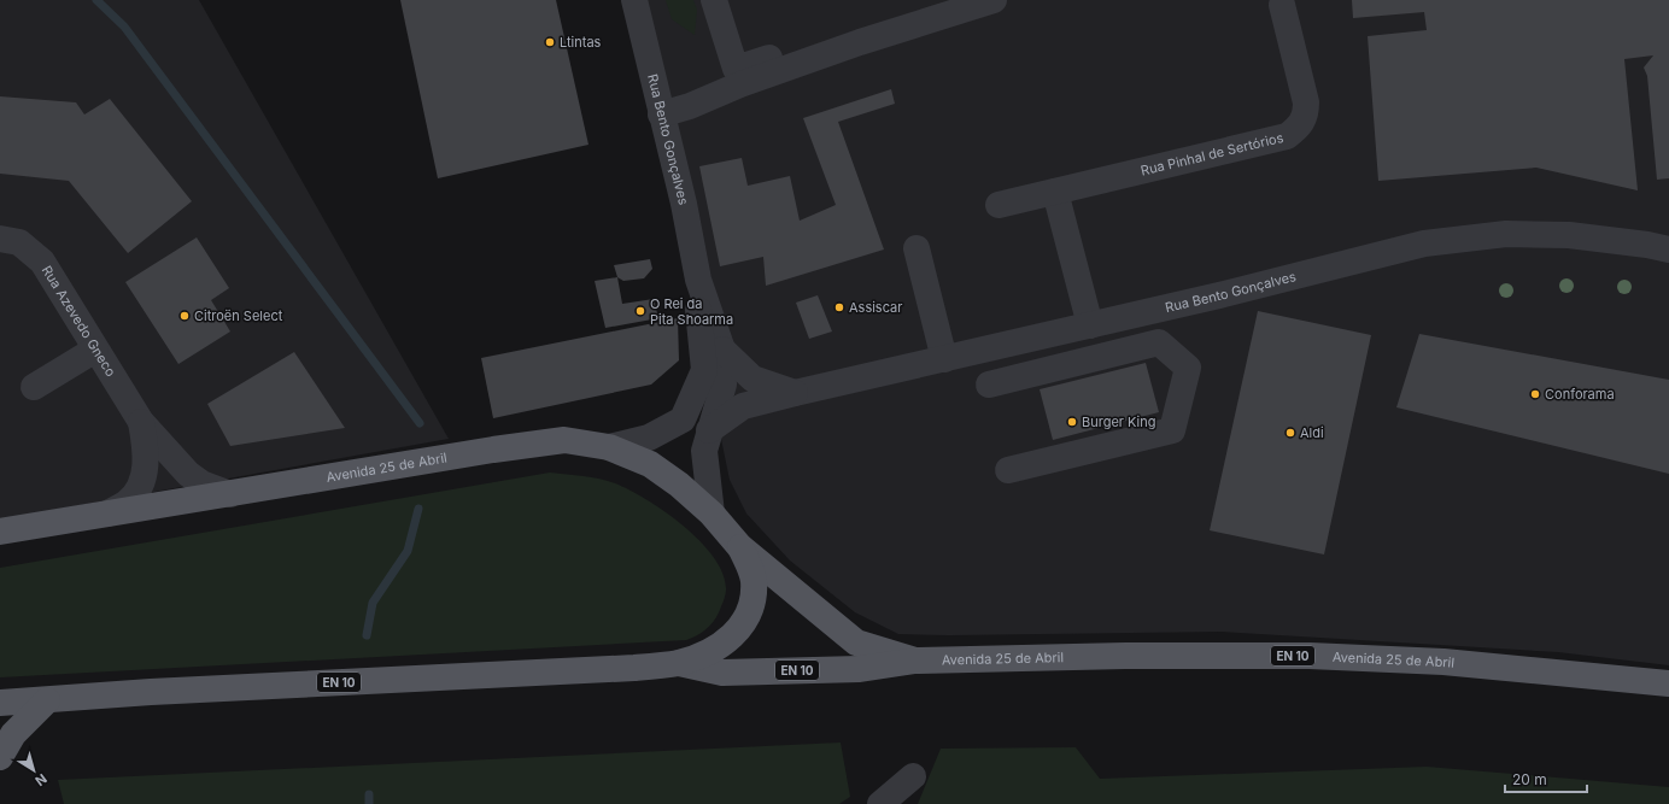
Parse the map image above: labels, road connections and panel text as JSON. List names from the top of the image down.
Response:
{
  "streets": {
    "main road": ["Avenida 25 de Abril", "EN 10"],
    "street": ["Rua Bento Gonçalves", "Rua Pinhal de Sertórios", "Rua Azevedo Gneco"]
  },
  "crossings": [
    ["Rua Azevedo Gneco", "Avenida 25 de Abril"]
  ],
  "places": [
    "Ltintas",
    "Assiscar",
    "O Rei da Pita Shoarma",
    "Citroën Select",
    "Conforama",
    "Burger King",
    "Aldi"
  ],
  "scale_bar": "20 m",
  "north": "bottom right"
}
